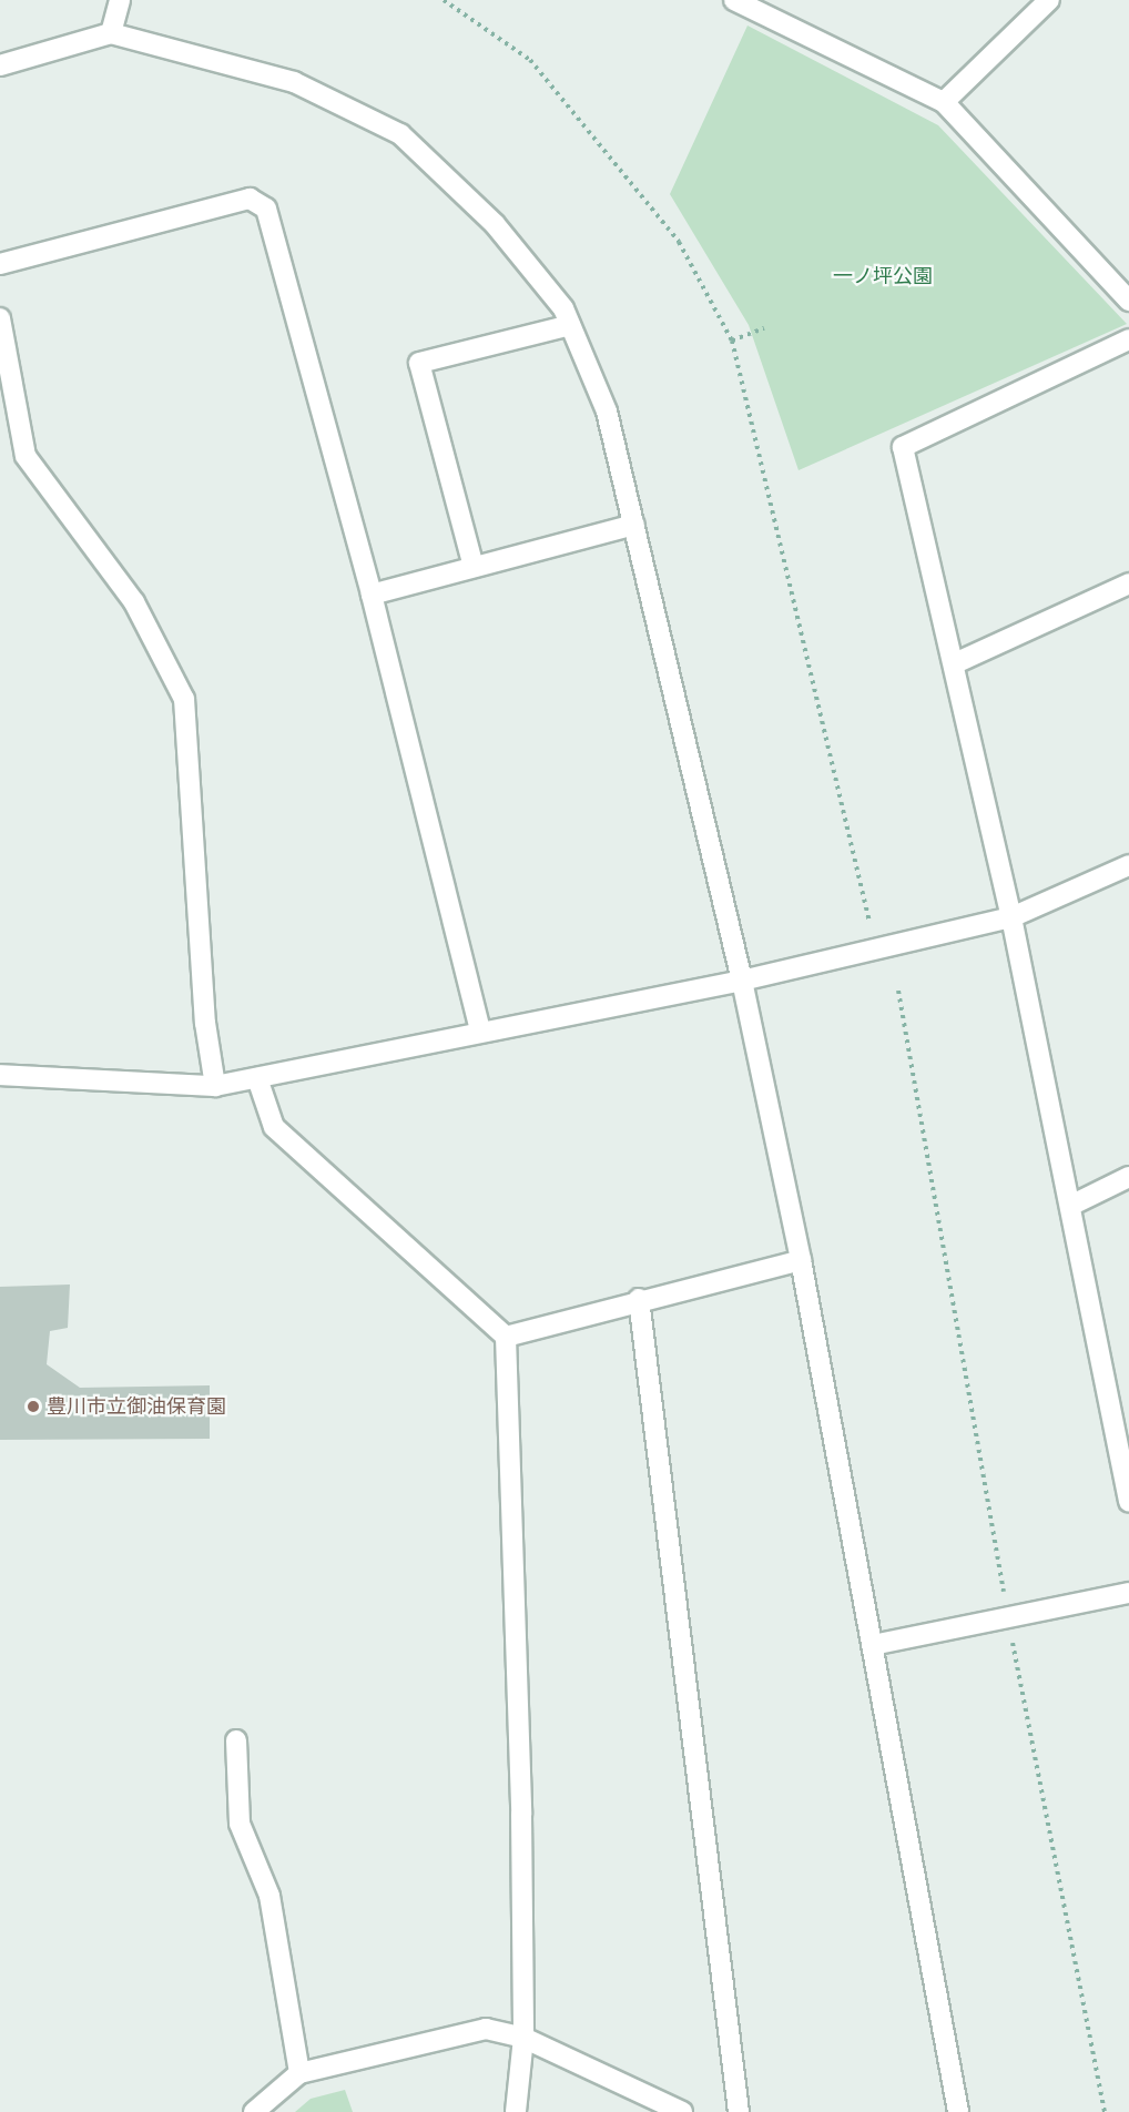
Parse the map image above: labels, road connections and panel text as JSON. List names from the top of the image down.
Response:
{
  "parks": ["一ノ坪公園"],
  "places": ["豊川市立御油保育園"]
}
